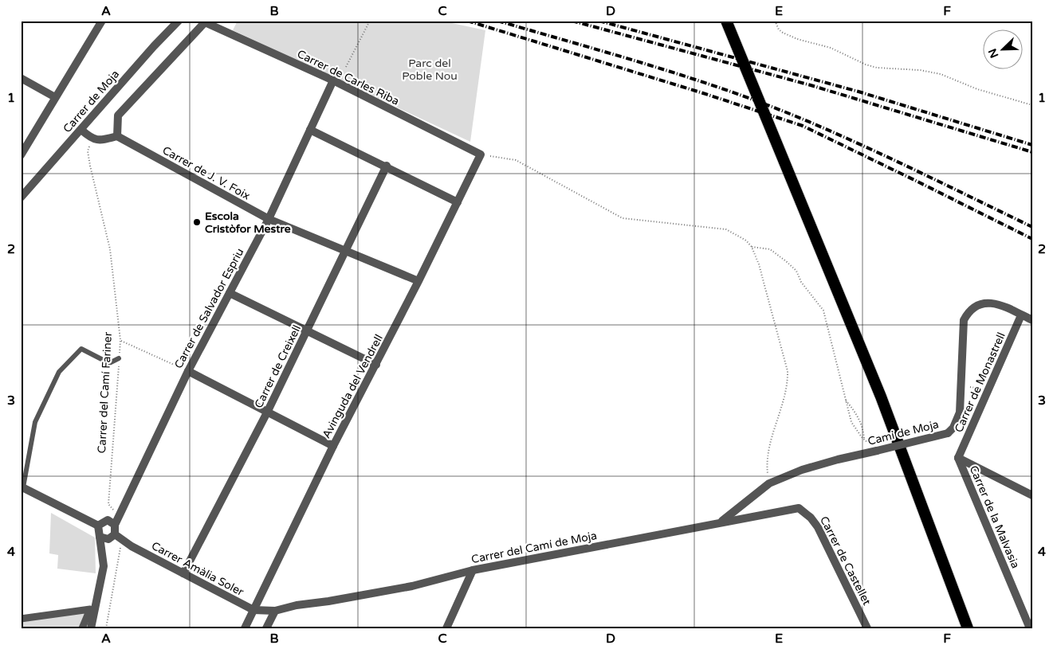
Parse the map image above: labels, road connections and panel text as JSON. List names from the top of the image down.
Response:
{
  "streets": {
    "street": [
      "Carrer de Carles Riba",
      "Carrer de Moja",
      "Carrer de J. V. Foix",
      "Carrer de Salvador Espriu",
      "Carrer de Creixell",
      "Carrer de Monastrell",
      "Avinguda del Vendrell",
      "Camí de Moja",
      "Carrer de la Malvasia",
      "Carrer del Camí de Moja",
      "Carrer de Castellet",
      "Carrer Amàlia Soler"
    ],
    "path": ["Carrer del Camí Fariner"]
  },
  "crossings": [
    ["Carrer de Carles Riba", "Carrer de J. V. Foix"],
    ["Carrer de Carles Riba", "Carrer de Salvador Espriu"],
    ["Carrer de Carles Riba", "Avinguda del Vendrell"],
    ["Carrer de J. V. Foix", "Carrer de Salvador Espriu"],
    ["Carrer de J. V. Foix", "Carrer de Creixell"],
    ["Carrer de J. V. Foix", "Avinguda del Vendrell"],
    ["Carrer de Salvador Espriu", "Carrer del Camí Fariner"],
    ["Carrer de Salvador Espriu", "Carrer Amàlia Soler"],
    ["Carrer de Creixell", "Carrer Amàlia Soler"],
    ["Carrer de Monastrell", "Camí de Moja"],
    ["Carrer de Monastrell", "Carrer de la Malvasia"],
    ["Avinguda del Vendrell", "Carrer Amàlia Soler"],
    ["Camí de Moja", "Carrer del Camí de Moja"],
    ["Carrer del Camí de Moja", "Carrer de Castellet"],
    ["Carrer del Camí de Moja", "Carrer Amàlia Soler"]
  ],
  "parks": ["Parc del Poble Nou"],
  "places": ["Escola Cristòfor Mestre"],
  "north": "bottom left",
  "grid": {
    "columns": [
      "A",
      "B",
      "C",
      "D",
      "E",
      "F"
    ],
    "rows": [
      "1",
      "2",
      "3",
      "4"
    ]
  }
}
